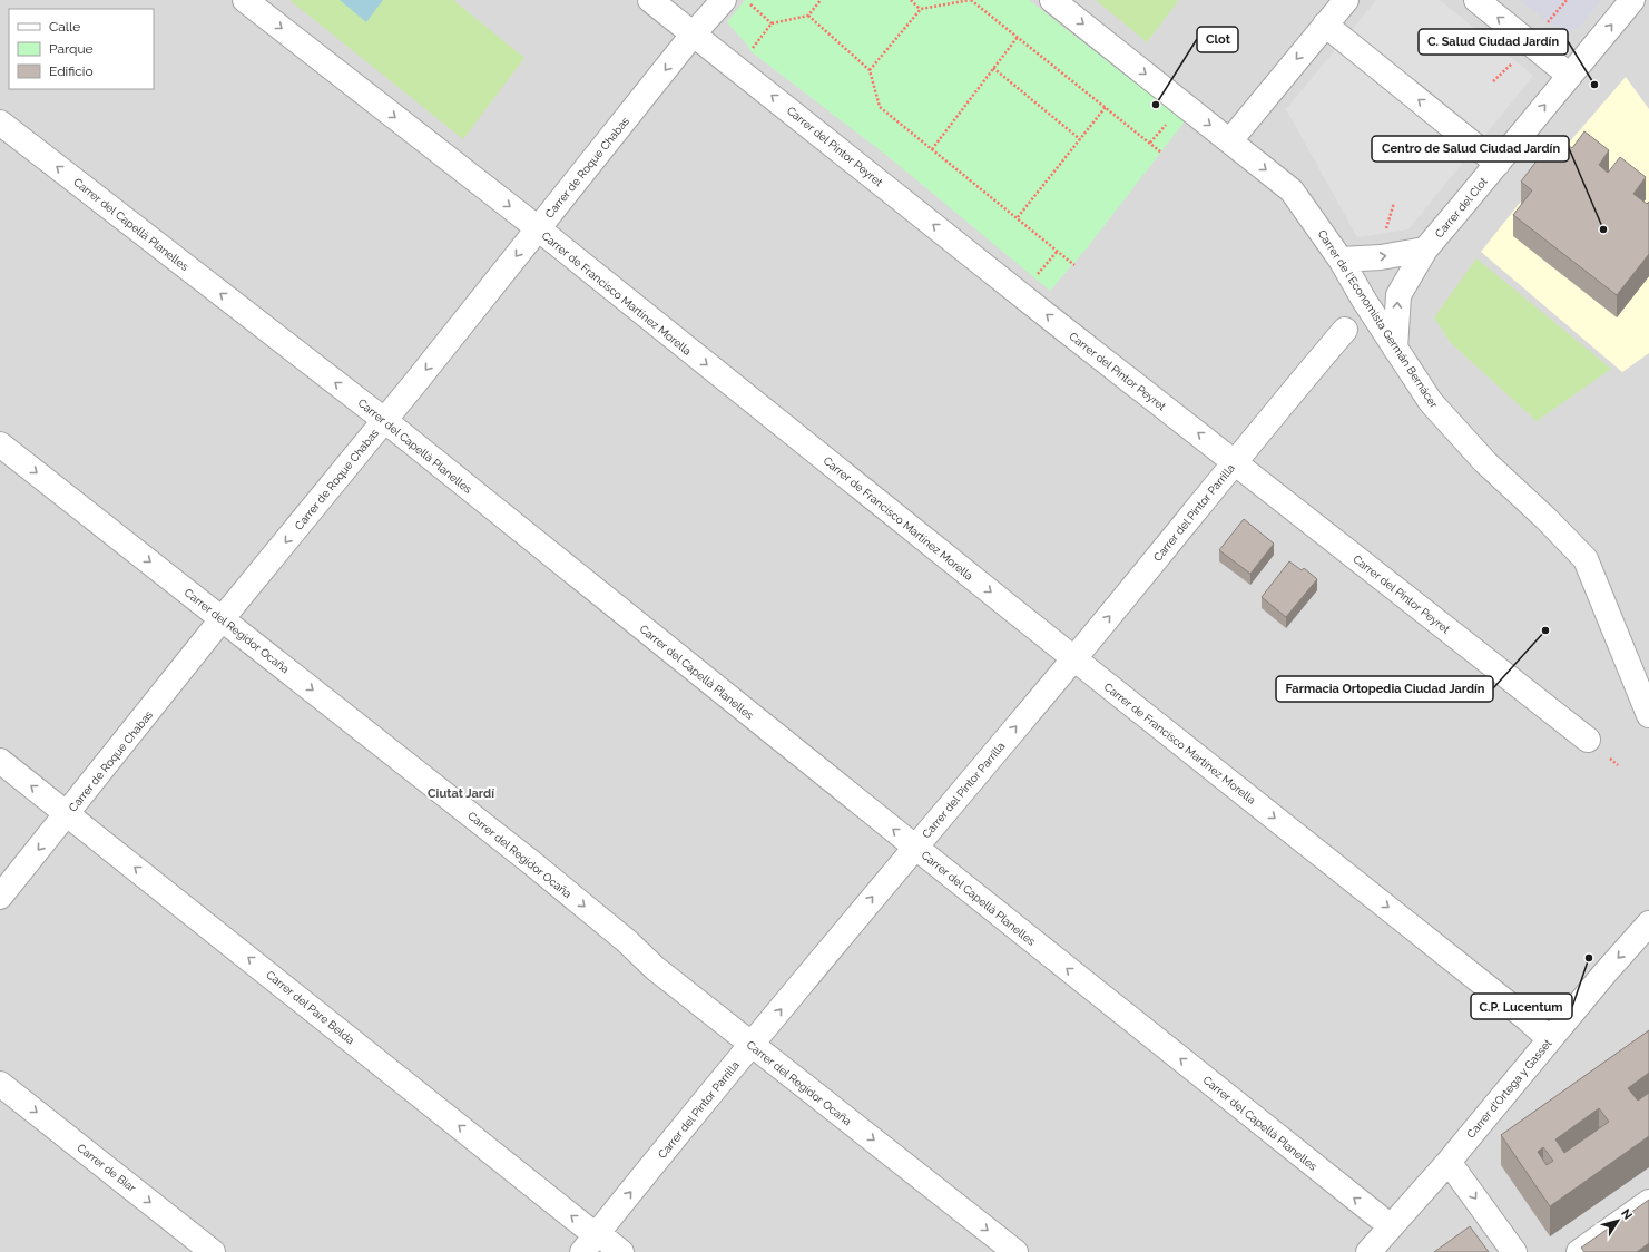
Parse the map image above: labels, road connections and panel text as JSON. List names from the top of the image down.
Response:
{
  "streets": {
    "street": [
      "Carrer del Pintor Peyret",
      "Carrer de Roque Chabas",
      "Carrer del Clot",
      "Carrer del Capellà Planelles",
      "Carrer de Francisco Martínez Morella",
      "Carrer de l'Economista Germán Bernácer",
      "Carrer del Pintor Parrilla",
      "Carrer del Regidor Ocaña",
      "Carrer del Pare Belda",
      "Carrer d'Ortega y Gasset",
      "Carrer de Biar"
    ]
  },
  "crossings": [
    ["Carrer del Pintor Peyret", "Carrer de Roque Chabas"],
    ["Carrer del Pintor Peyret", "Carrer del Pintor Parrilla"],
    ["Carrer de Roque Chabas", "Carrer del Capellà Planelles"],
    ["Carrer de Roque Chabas", "Carrer de Francisco Martínez Morella"],
    ["Carrer de Roque Chabas", "Carrer del Regidor Ocaña"],
    ["Carrer de Roque Chabas", "Carrer del Pare Belda"],
    ["Carrer del Clot", "Carrer de l'Economista Germán Bernácer"],
    ["Carrer del Capellà Planelles", "Carrer del Pintor Parrilla"],
    ["Carrer del Capellà Planelles", "Carrer d'Ortega y Gasset"],
    ["Carrer de Francisco Martínez Morella", "Carrer del Pintor Parrilla"],
    ["Carrer de Francisco Martínez Morella", "Carrer d'Ortega y Gasset"],
    ["Carrer del Pintor Parrilla", "Carrer del Regidor Ocaña"],
    ["Carrer del Pintor Parrilla", "Carrer del Pare Belda"]
  ],
  "one_way": [
    "Carrer del Pintor Peyret",
    "Carrer de Roque Chabas",
    "Carrer del Clot",
    "Carrer del Capellà Planelles",
    "Carrer de Francisco Martínez Morella",
    "Carrer del Pintor Parrilla",
    "Carrer del Regidor Ocaña",
    "Carrer del Pare Belda",
    "Carrer d'Ortega y Gasset",
    "Carrer de Biar"
  ],
  "districts": ["Ciutat Jardí"],
  "places": [
    "C. Salud Ciudad Jardín",
    "Clot",
    "Centro de Salud Ciudad Jardín",
    "Farmacia Ortopedia Ciudad Jardín",
    "C.P. Lucentum"
  ],
  "legend": ["Calle", "Parque", "Edificio"],
  "north": "top right"
}
